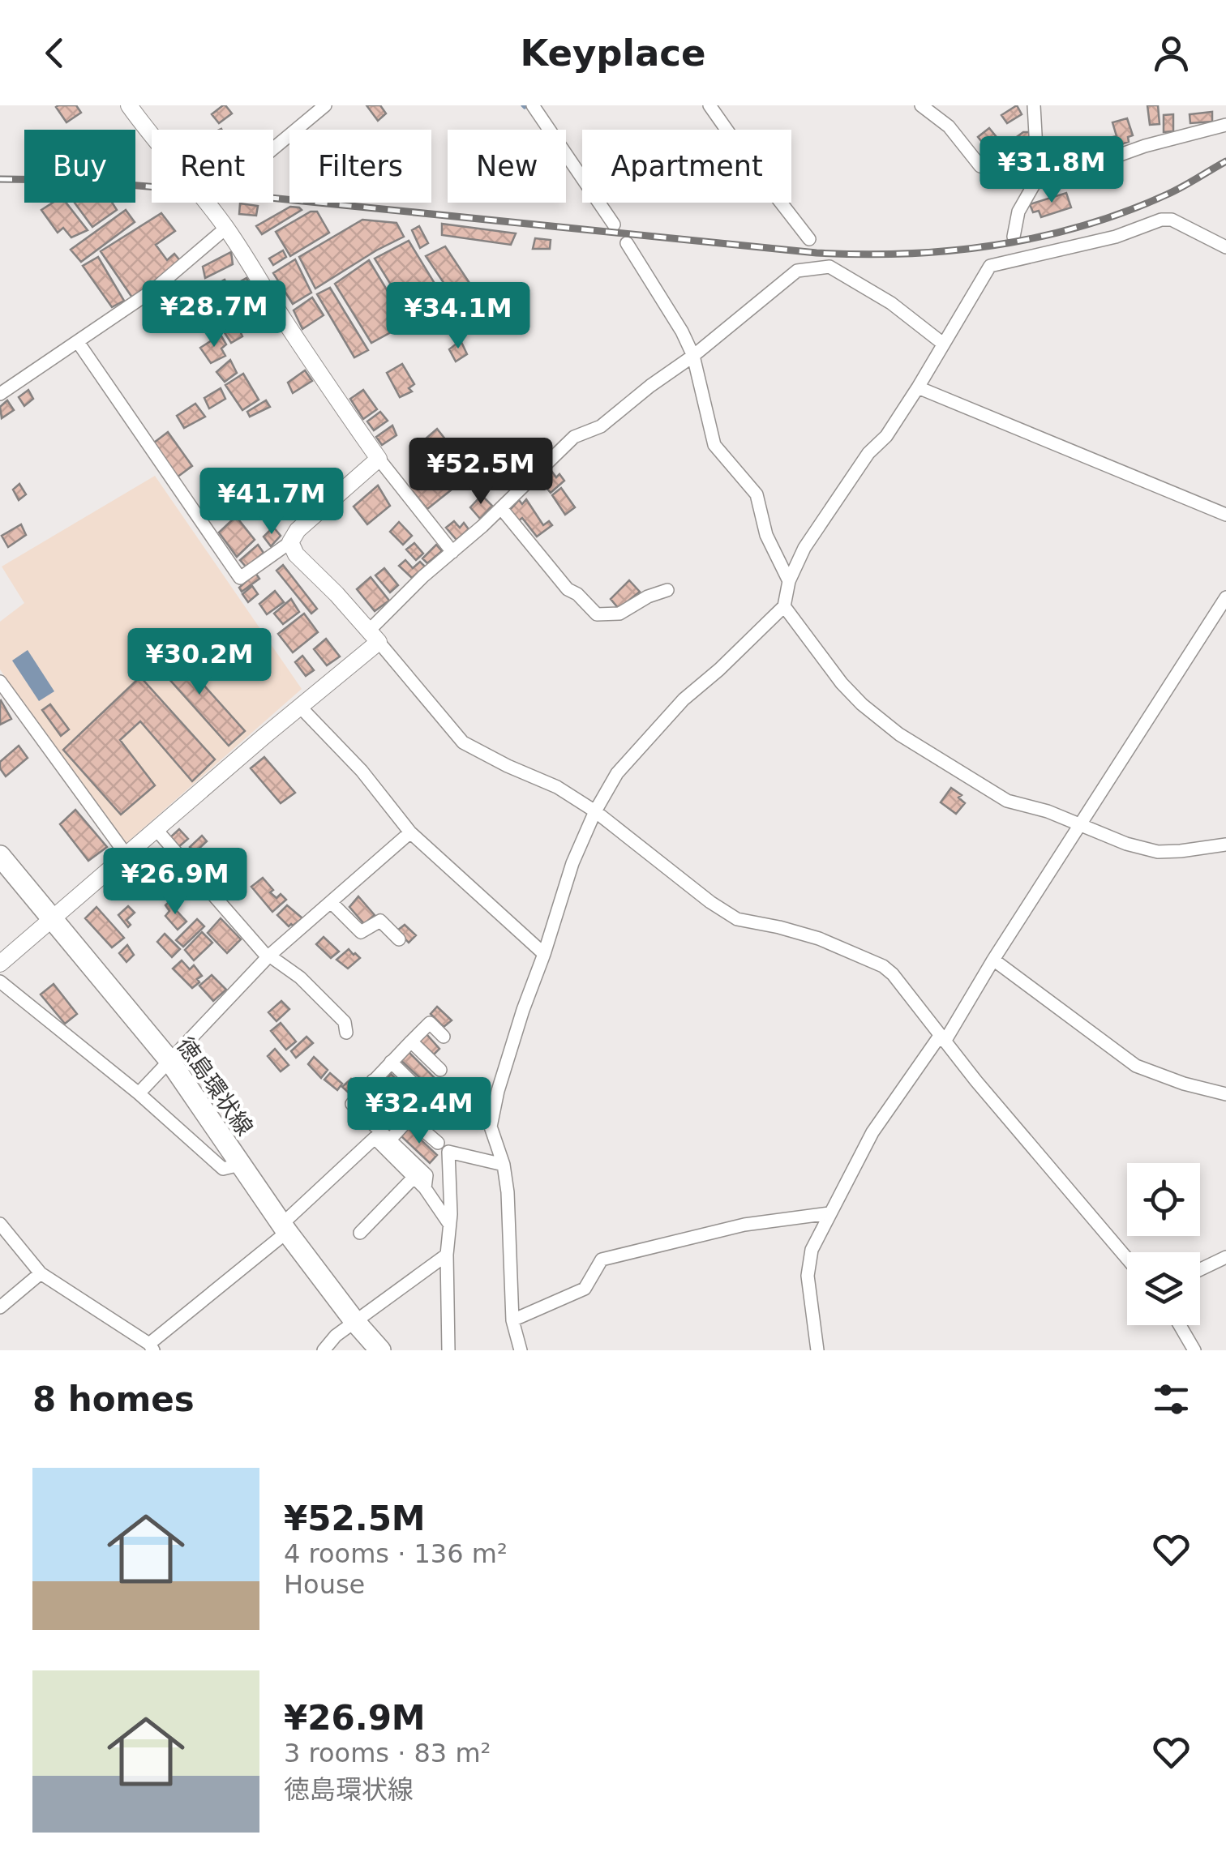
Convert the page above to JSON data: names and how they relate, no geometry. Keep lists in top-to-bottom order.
{
  "streets": {
    "main road": ["徳島環状線"]
  },
  "page": {
    "header": "Keyplace",
    "chip": [
      "Buy",
      "Rent",
      "Filters",
      "New",
      "Apartment"
    ],
    "price": [
      "¥31.8M",
      "¥28.7M",
      "¥34.1M",
      "¥52.5M",
      "¥41.7M",
      "¥30.2M",
      "¥26.9M",
      "¥32.4M"
    ],
    "heading": "8 homes",
    "list": [
      {
        "name": "¥52.5M",
        "note": "4 rooms · 136 m² · House"
      },
      {
        "name": "¥26.9M",
        "note": "3 rooms · 83 m² · 徳島環状線"
      }
    ]
  }
}
